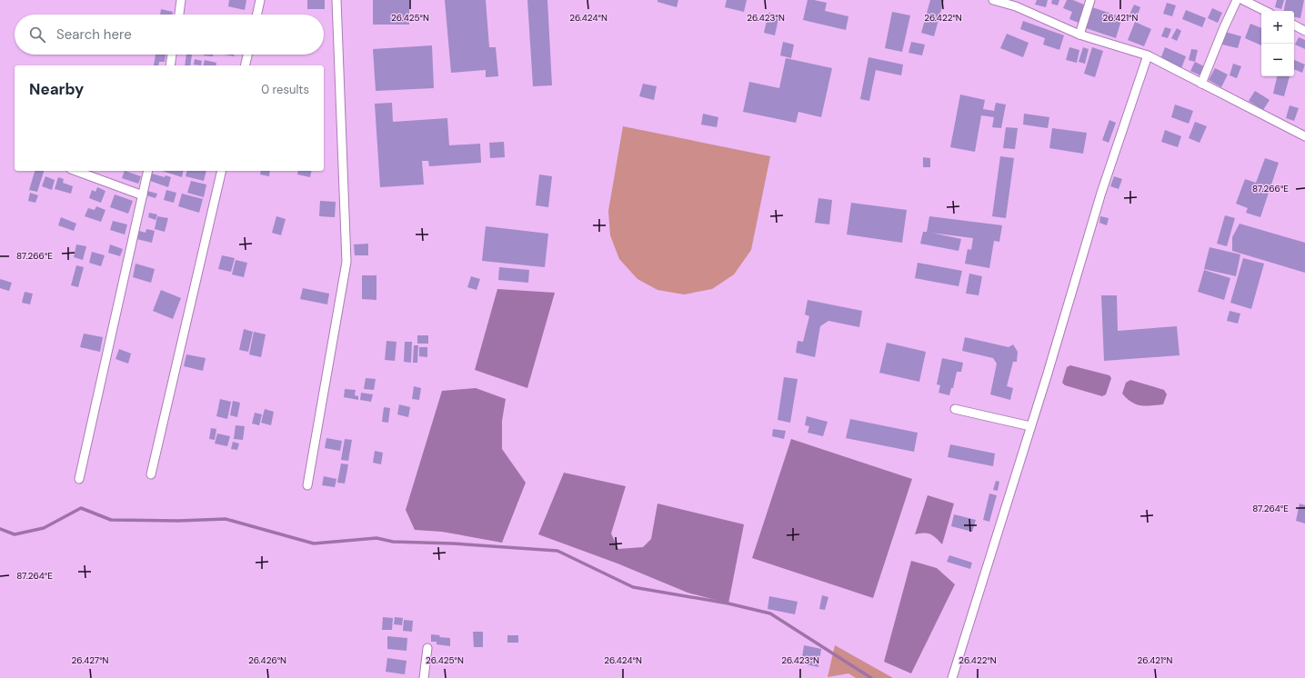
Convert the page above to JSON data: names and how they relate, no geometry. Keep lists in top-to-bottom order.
{
  "page": {
    "map_buttons": ["+", "−"],
    "search": "Search here",
    "heading": ["Nearby", "0 results"]
  },
  "coordinates": [
    "26.425°N",
    "26.424°N",
    "26.423°N",
    "26.422°N",
    "26.421°N",
    "87.266°E",
    "87.264°E",
    "26.427°N",
    "26.426°N"
  ]
}
